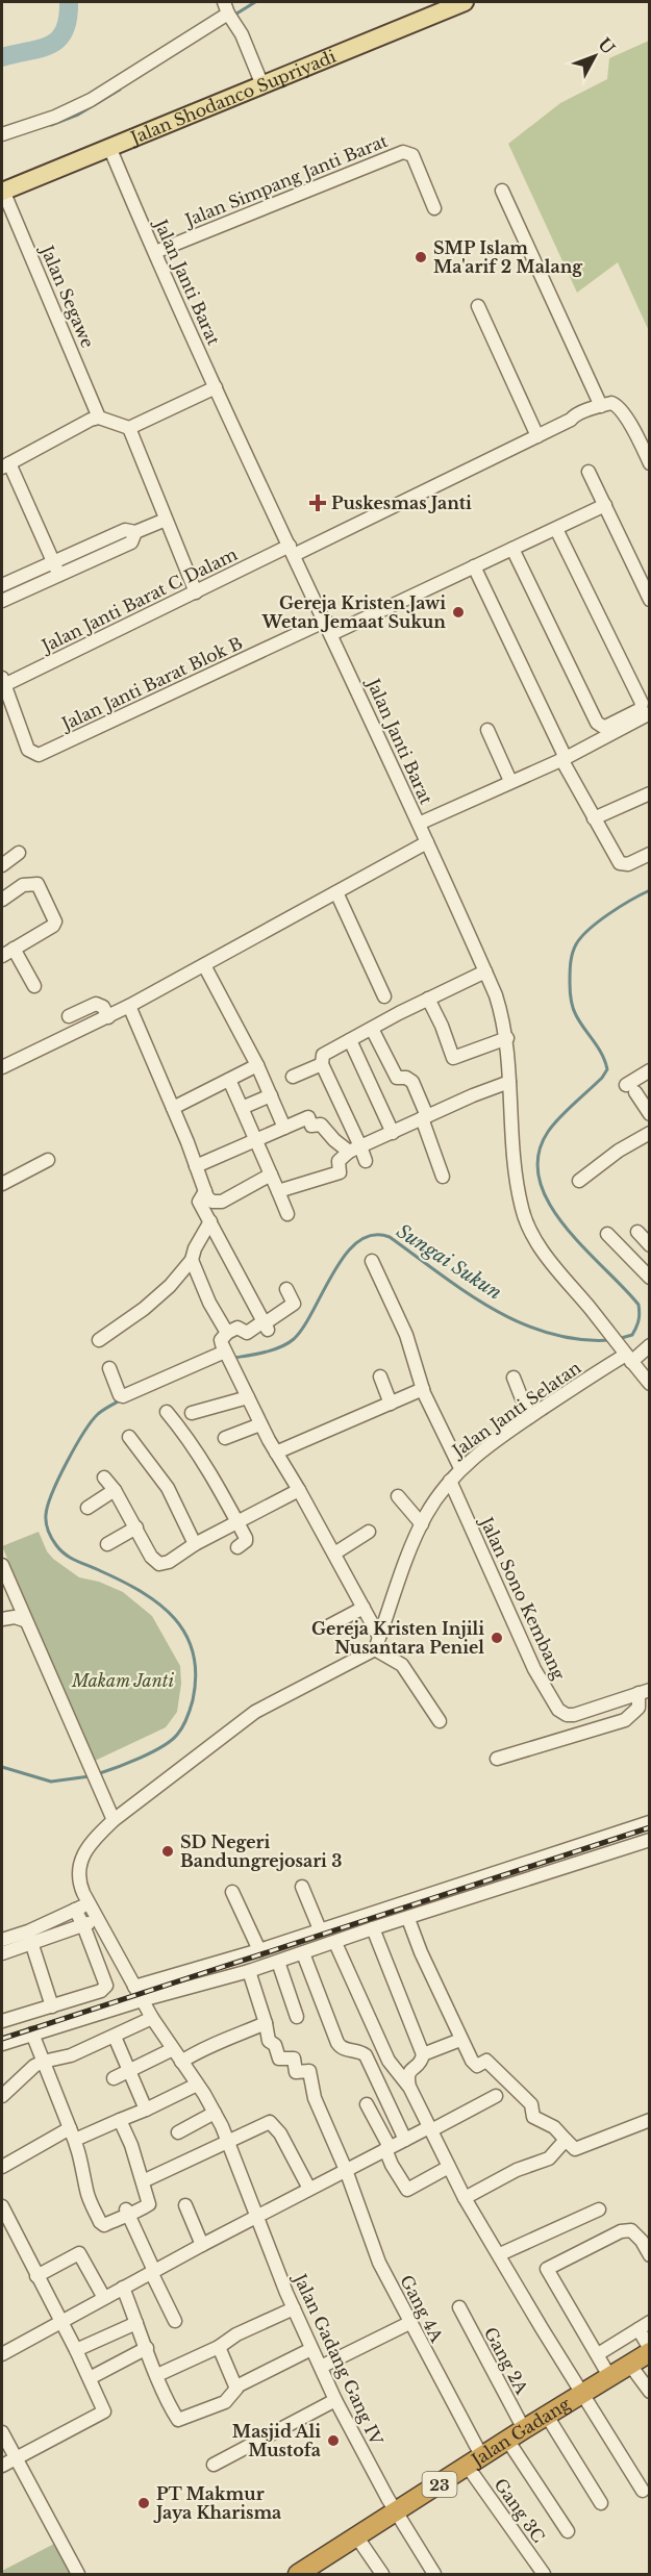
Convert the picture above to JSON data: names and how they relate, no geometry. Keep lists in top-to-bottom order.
{
  "streets": {
    "highway": ["Jalan Gadang", "23"],
    "main road": ["Jalan Shodanco Supriyadi"],
    "street": [
      "Jalan Simpang Janti Barat",
      "Jalan Janti Barat",
      "Jalan Segawe",
      "Jalan Janti Barat C Dalam",
      "Jalan Janti Barat Blok B",
      "Jalan Janti Selatan",
      "Jalan Sono Kembang",
      "Gang 4A",
      "Jalan Gadang Gang IV",
      "Gang 2A",
      "Gang 3C"
    ]
  },
  "crossings": [
    ["Jalan Shodanco Supriyadi", "Jalan Janti Barat"],
    ["Jalan Shodanco Supriyadi", "Jalan Segawe"],
    ["Jalan Simpang Janti Barat", "Jalan Janti Barat"],
    ["Jalan Janti Barat", "Jalan Janti Barat C Dalam"],
    ["Jalan Janti Barat", "Jalan Janti Barat Blok B"],
    ["Jalan Janti Barat", "Jalan Janti Selatan"],
    ["Jalan Janti Barat C Dalam", "Jalan Janti Barat Blok B"],
    ["Jalan Janti Selatan", "Jalan Sono Kembang"],
    ["Jalan Janti Selatan", "Jalan Gadang Gang IV"],
    ["Gang 4A", "Jalan Gadang"],
    ["Gang 4A", "Gang 3C"],
    ["Jalan Gadang Gang IV", "Jalan Gadang"],
    ["Gang 2A", "Jalan Gadang"],
    ["Jalan Gadang", "Gang 3C"]
  ],
  "water": ["Sungai Sukun"],
  "parks": ["Makam Janti"],
  "places": {
    "other": [
      "SMP Islam Ma'arif 2 Malang",
      "Gereja Kristen Jawi Wetan Jemaat Sukun",
      "Gereja Kristen Injili Nusantara Peniel",
      "SD Negeri Bandungrejosari 3",
      "Masjid Ali Mustofa",
      "PT Makmur Jaya Kharisma"
    ],
    "health": ["Puskesmas Janti"]
  },
  "north": "top right"
}
